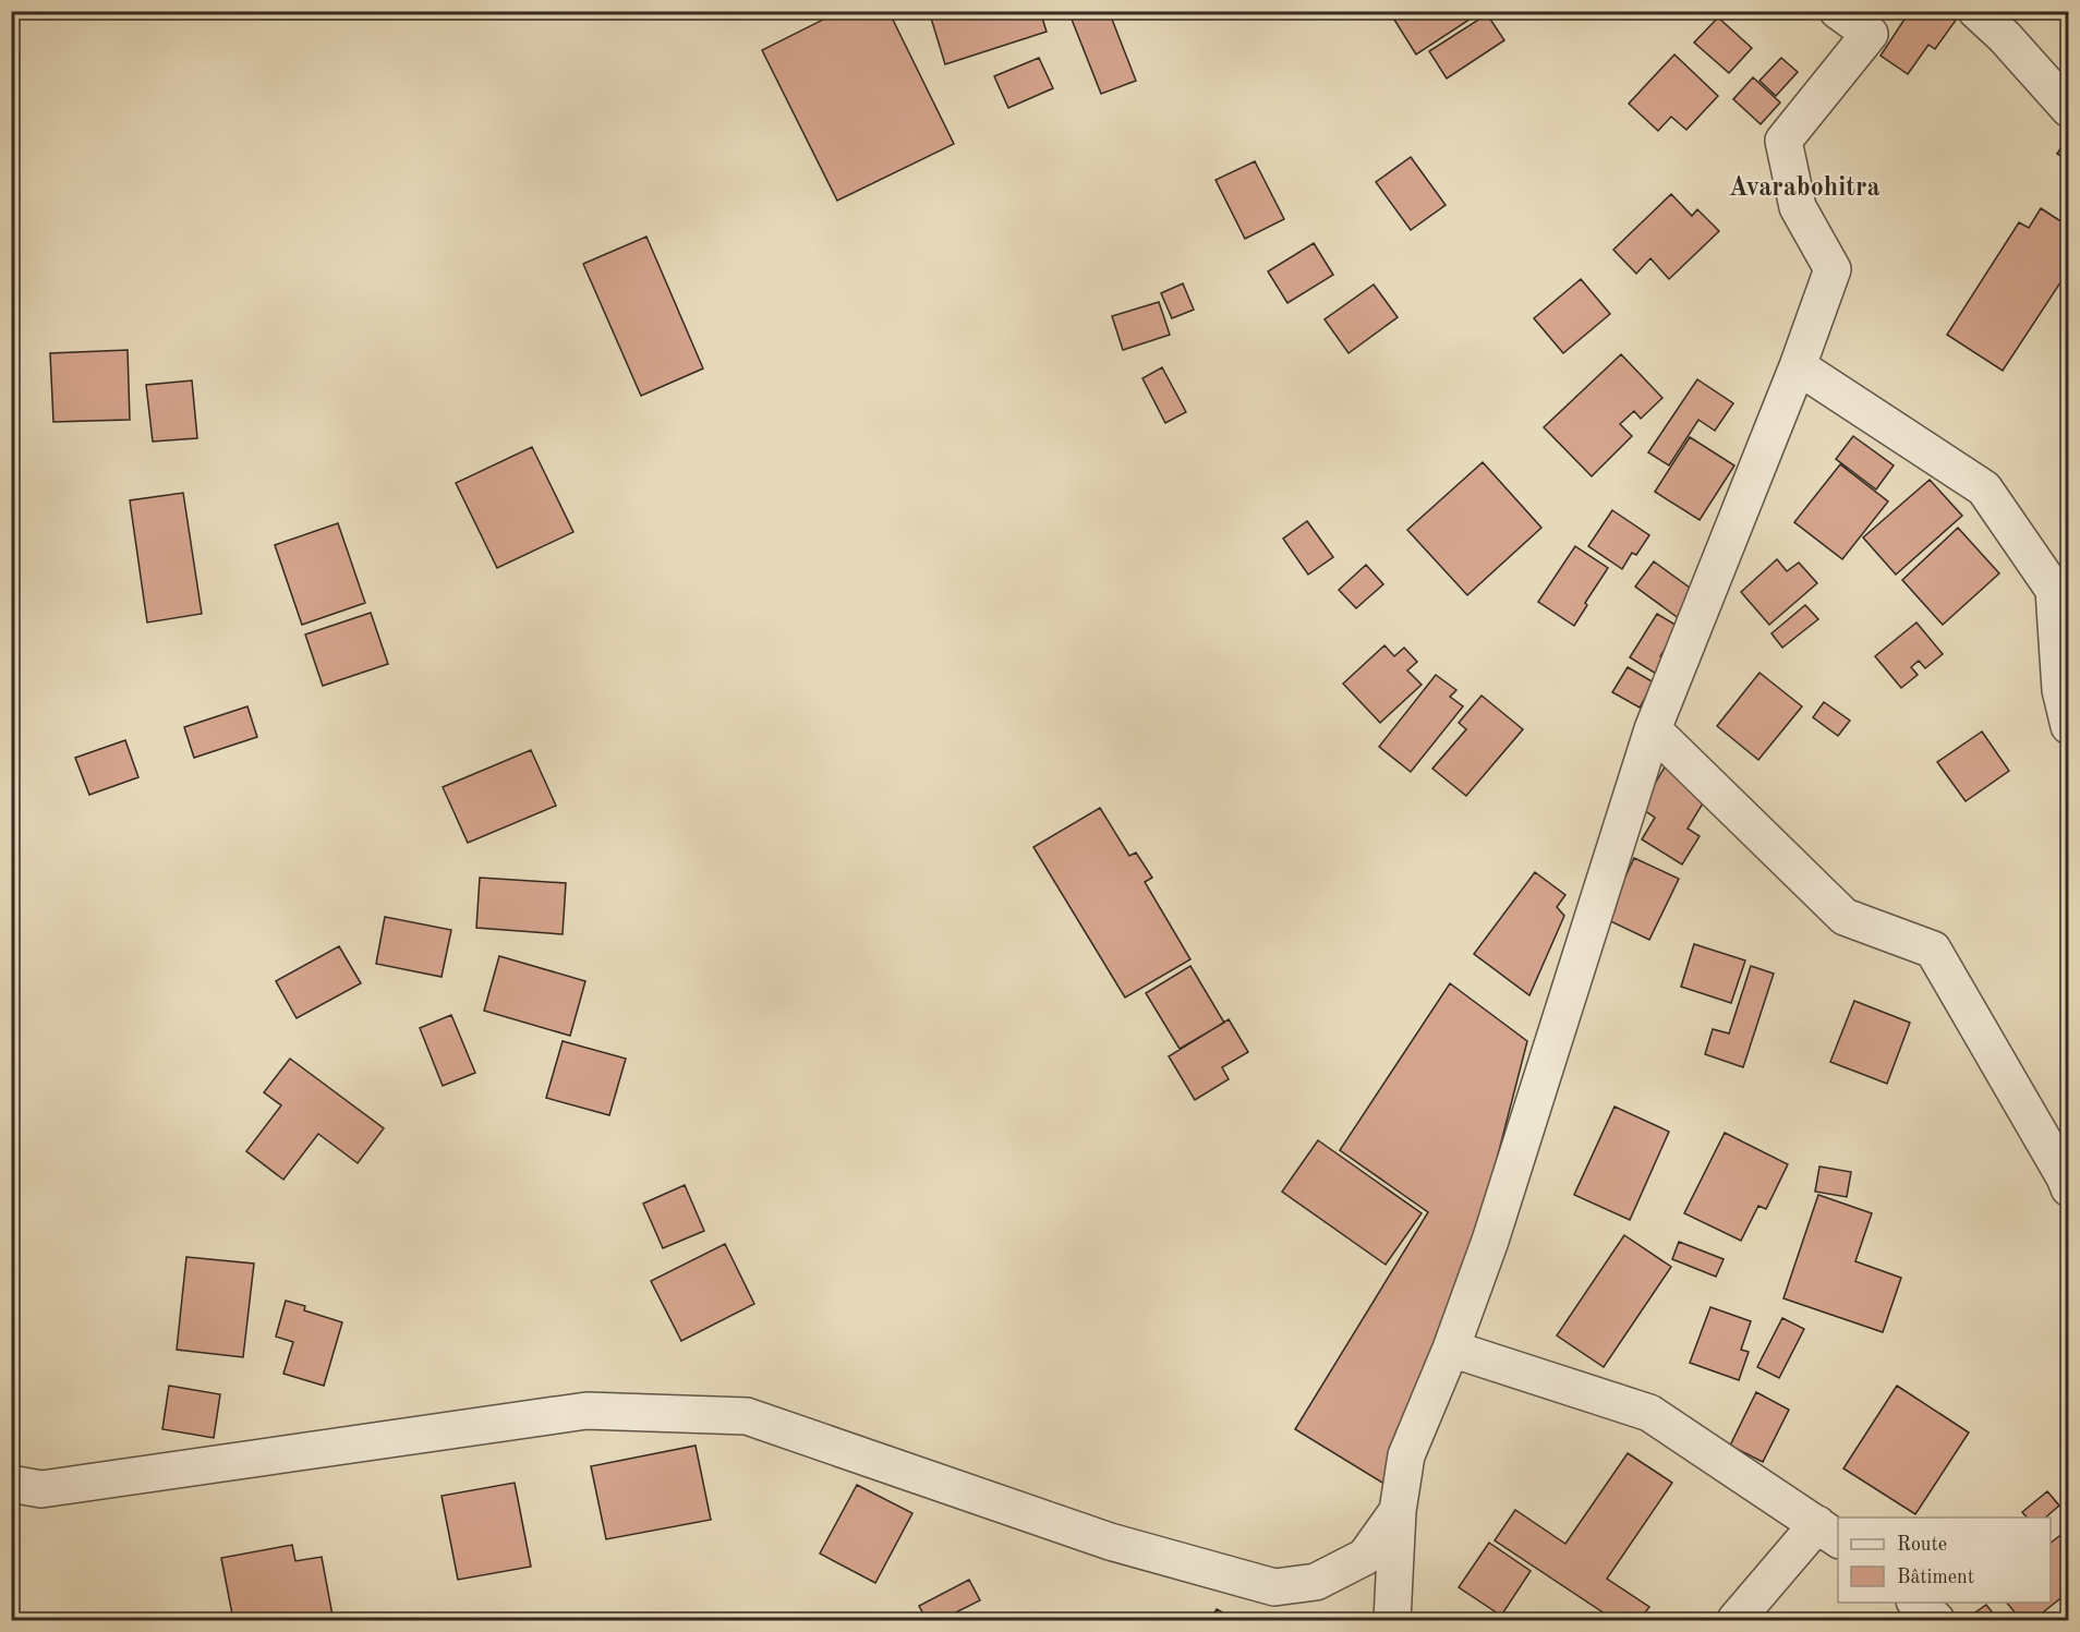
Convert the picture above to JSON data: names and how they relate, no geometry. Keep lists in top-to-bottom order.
{
  "districts": ["Avarabohitra"],
  "legend": ["Route", "Bâtiment"]
}
